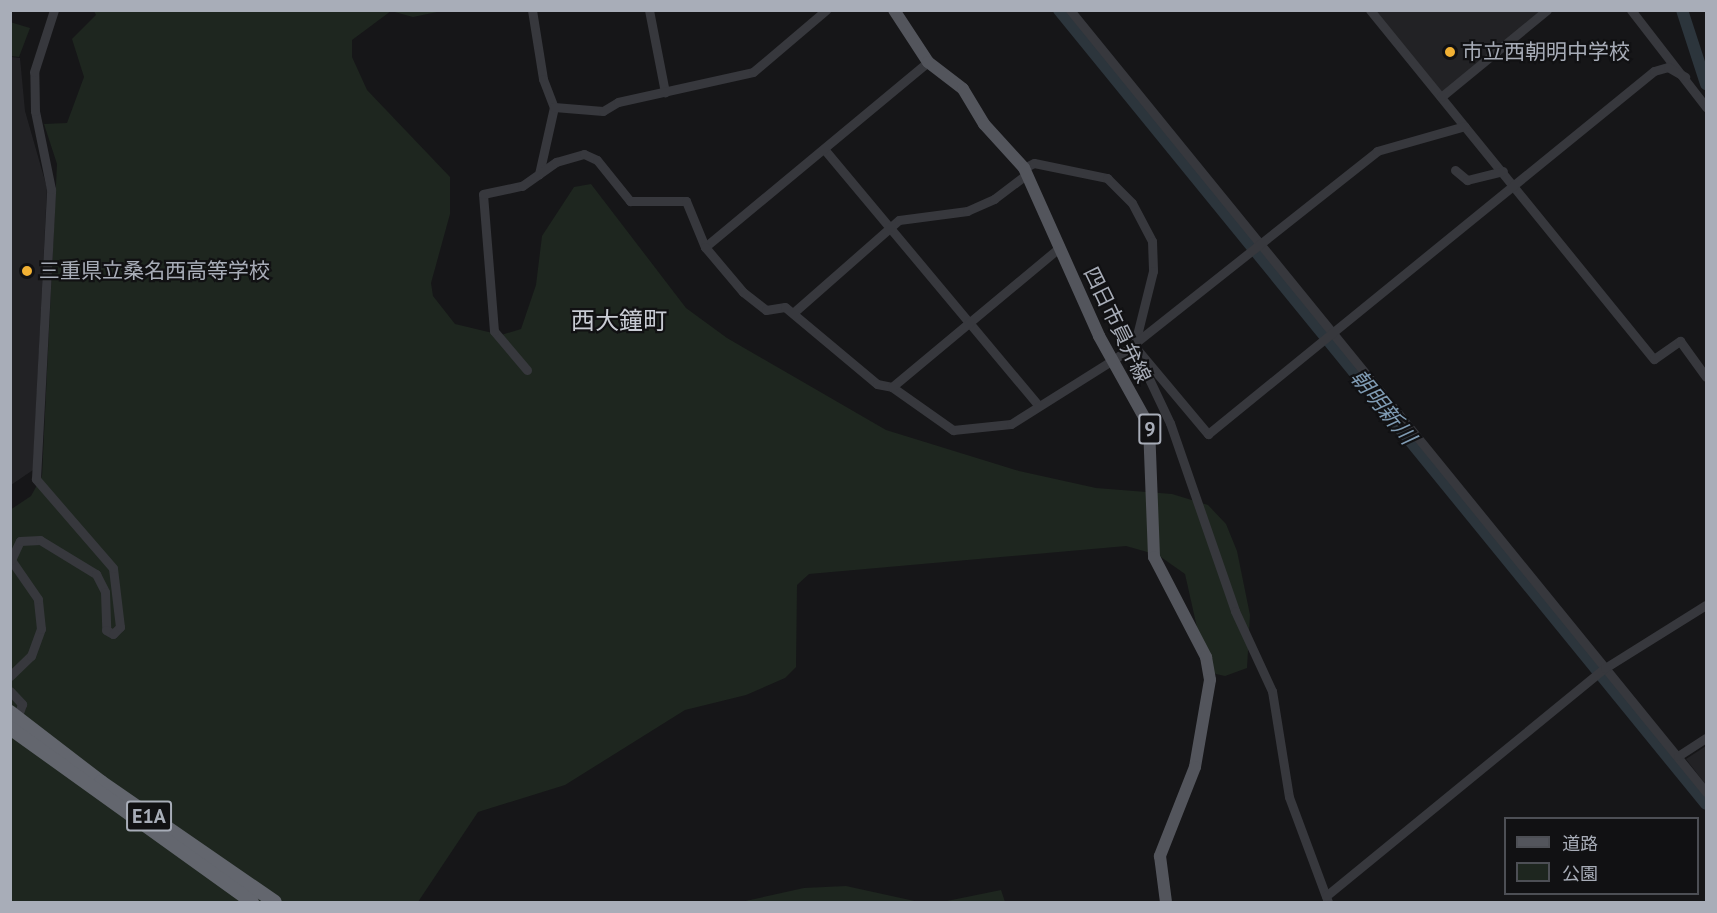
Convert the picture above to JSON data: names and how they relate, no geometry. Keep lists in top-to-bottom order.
{
  "streets": {
    "highway": ["E1A"],
    "main road": ["四日市員弁線", "9"]
  },
  "districts": ["西大鐘町"],
  "water": ["朝明新川"],
  "places": ["市立西朝明中学校", "三重県立桑名西高等学校"],
  "legend": ["道路", "公園"]
}
